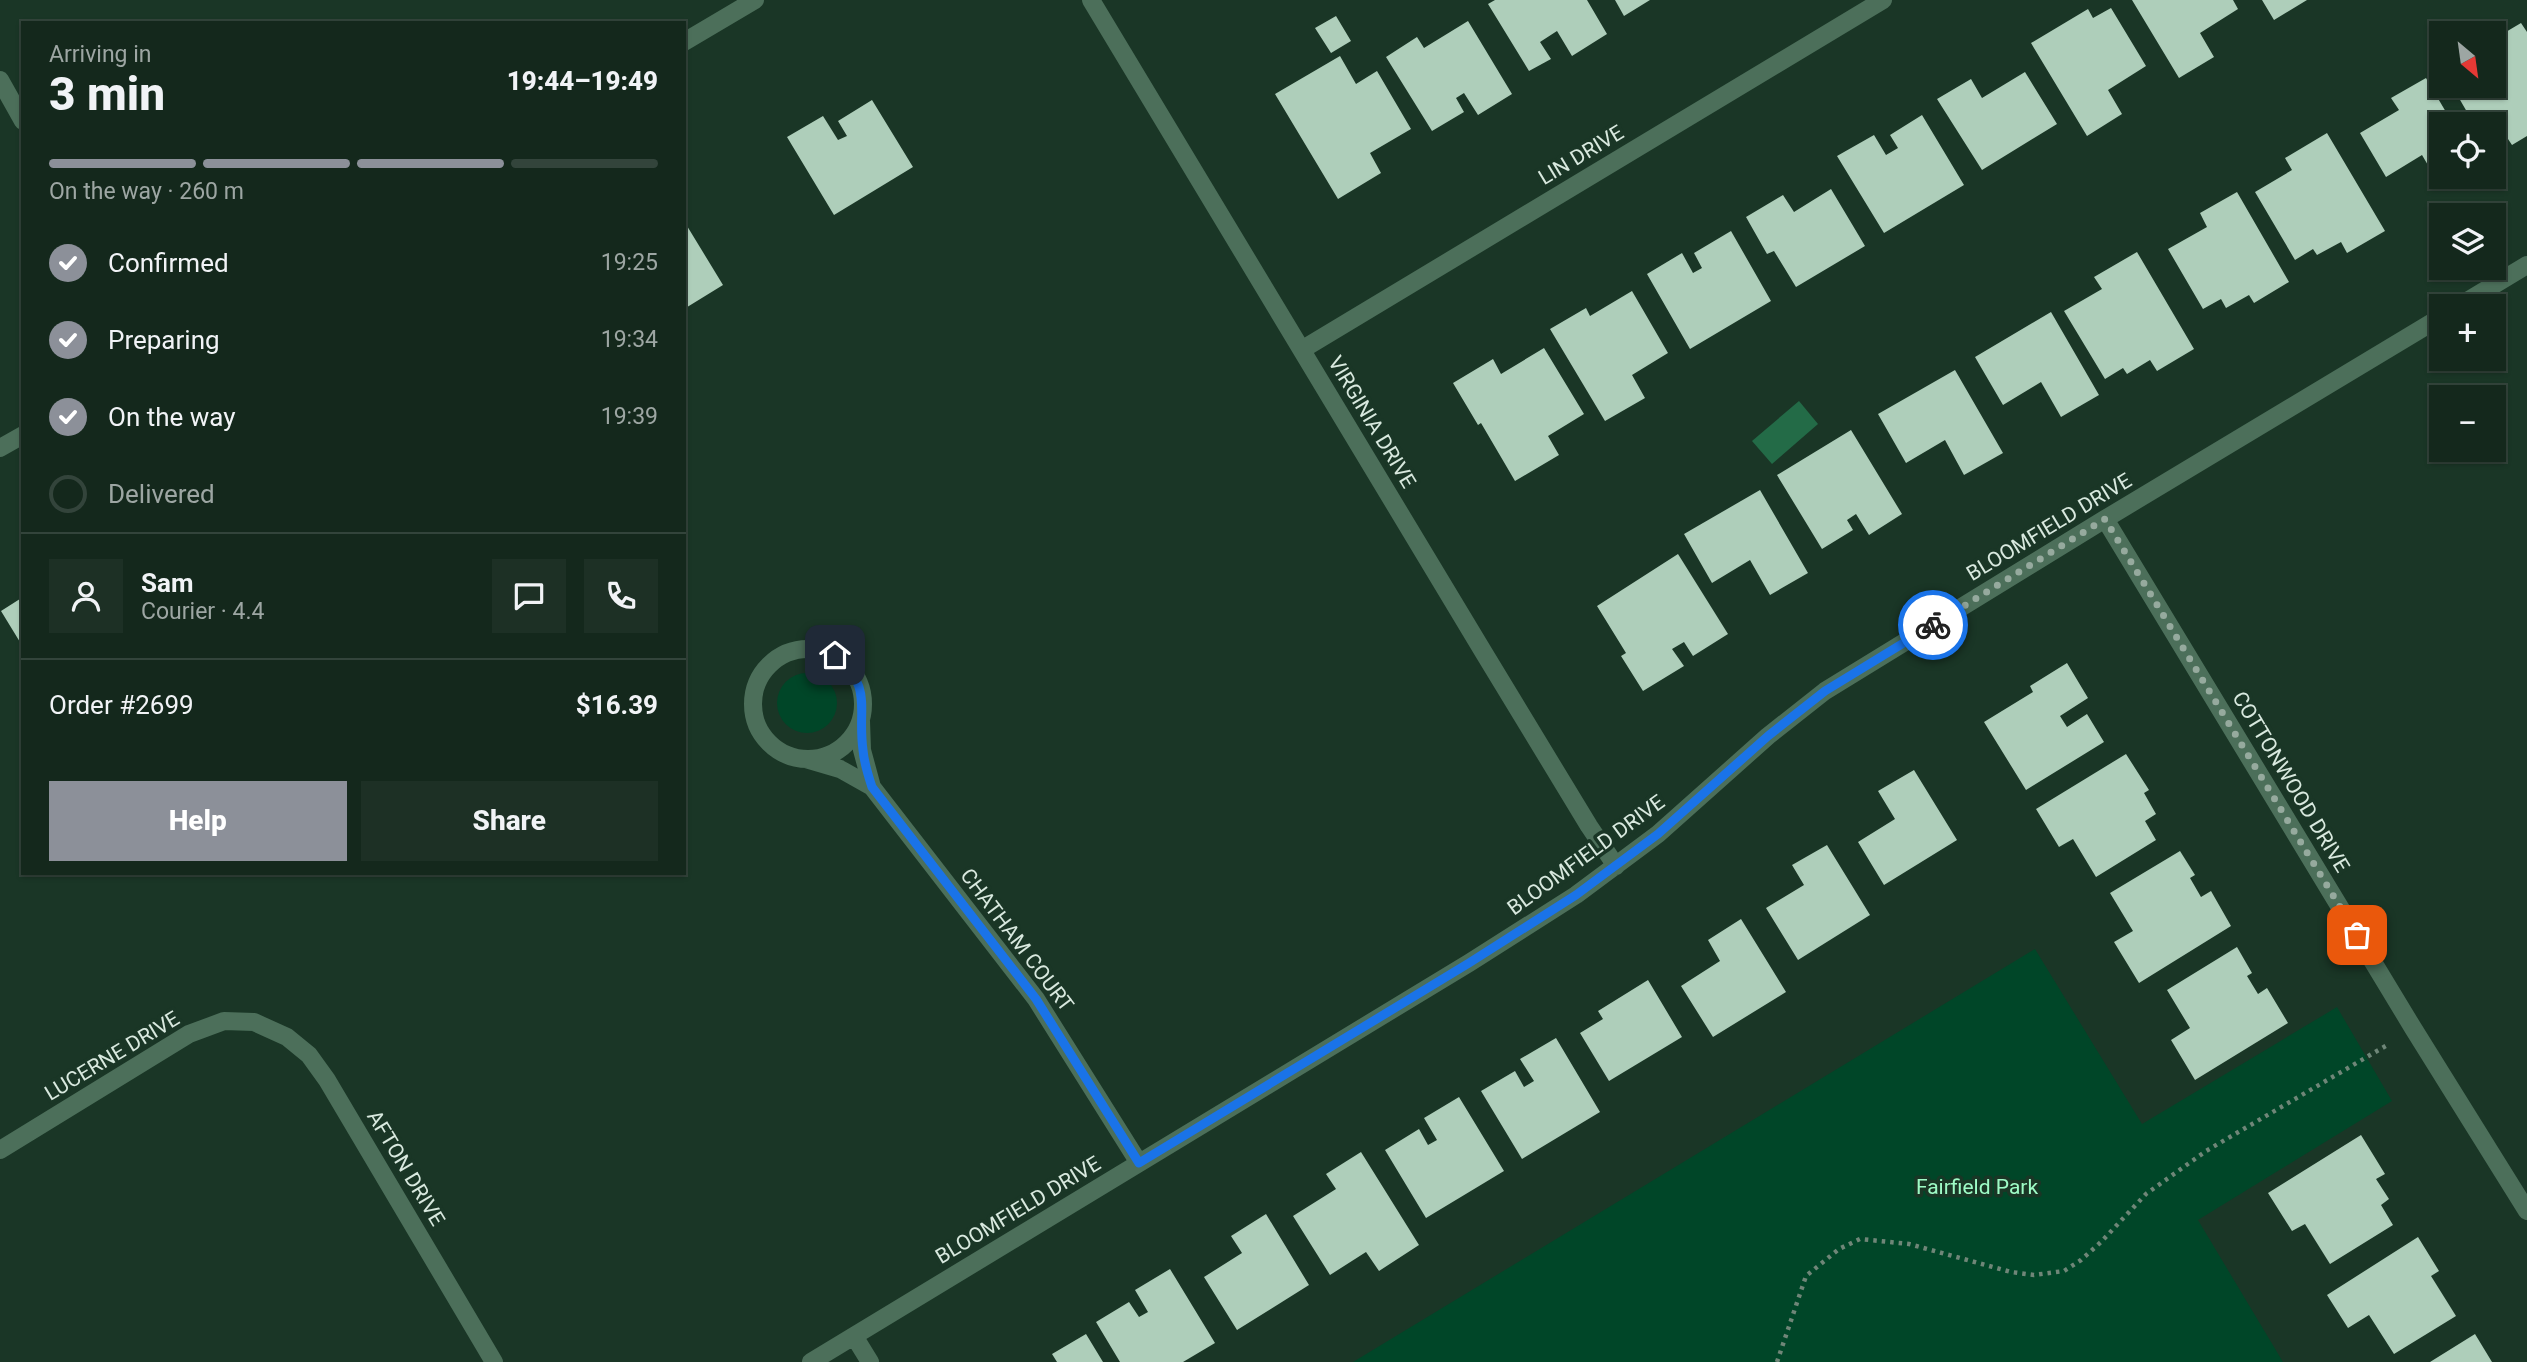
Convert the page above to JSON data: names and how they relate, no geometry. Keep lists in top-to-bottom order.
{
  "streets": {
    "street": [
      "LIN DRIVE",
      "VIRGINIA DRIVE",
      "BLOOMFIELD DRIVE",
      "COTTONWOOD DRIVE",
      "CHATHAM COURT",
      "LUCERNE DRIVE",
      "AFTON DRIVE"
    ]
  },
  "crossings": [
    ["LIN DRIVE", "VIRGINIA DRIVE"],
    ["VIRGINIA DRIVE", "BLOOMFIELD DRIVE"],
    ["BLOOMFIELD DRIVE", "COTTONWOOD DRIVE"],
    ["BLOOMFIELD DRIVE", "CHATHAM COURT"],
    ["LUCERNE DRIVE", "AFTON DRIVE"]
  ],
  "parks": ["Fairfield Park"],
  "north": "bottom right",
  "page": {
    "map_buttons": ["+", "−"],
    "heading": ["3 min", "Arriving in", "19:44–19:49"],
    "panel": [
      "Sam",
      "Courier · 4.4",
      "Order #2699",
      "$16.39"
    ],
    "bar": "On the way · 260 m",
    "list": [
      ["Confirmed", "19:25"],
      ["Preparing", "19:34"],
      ["On the way", "19:39"],
      "Delivered"
    ],
    "buttons": ["Help", "Share"]
  }
}
